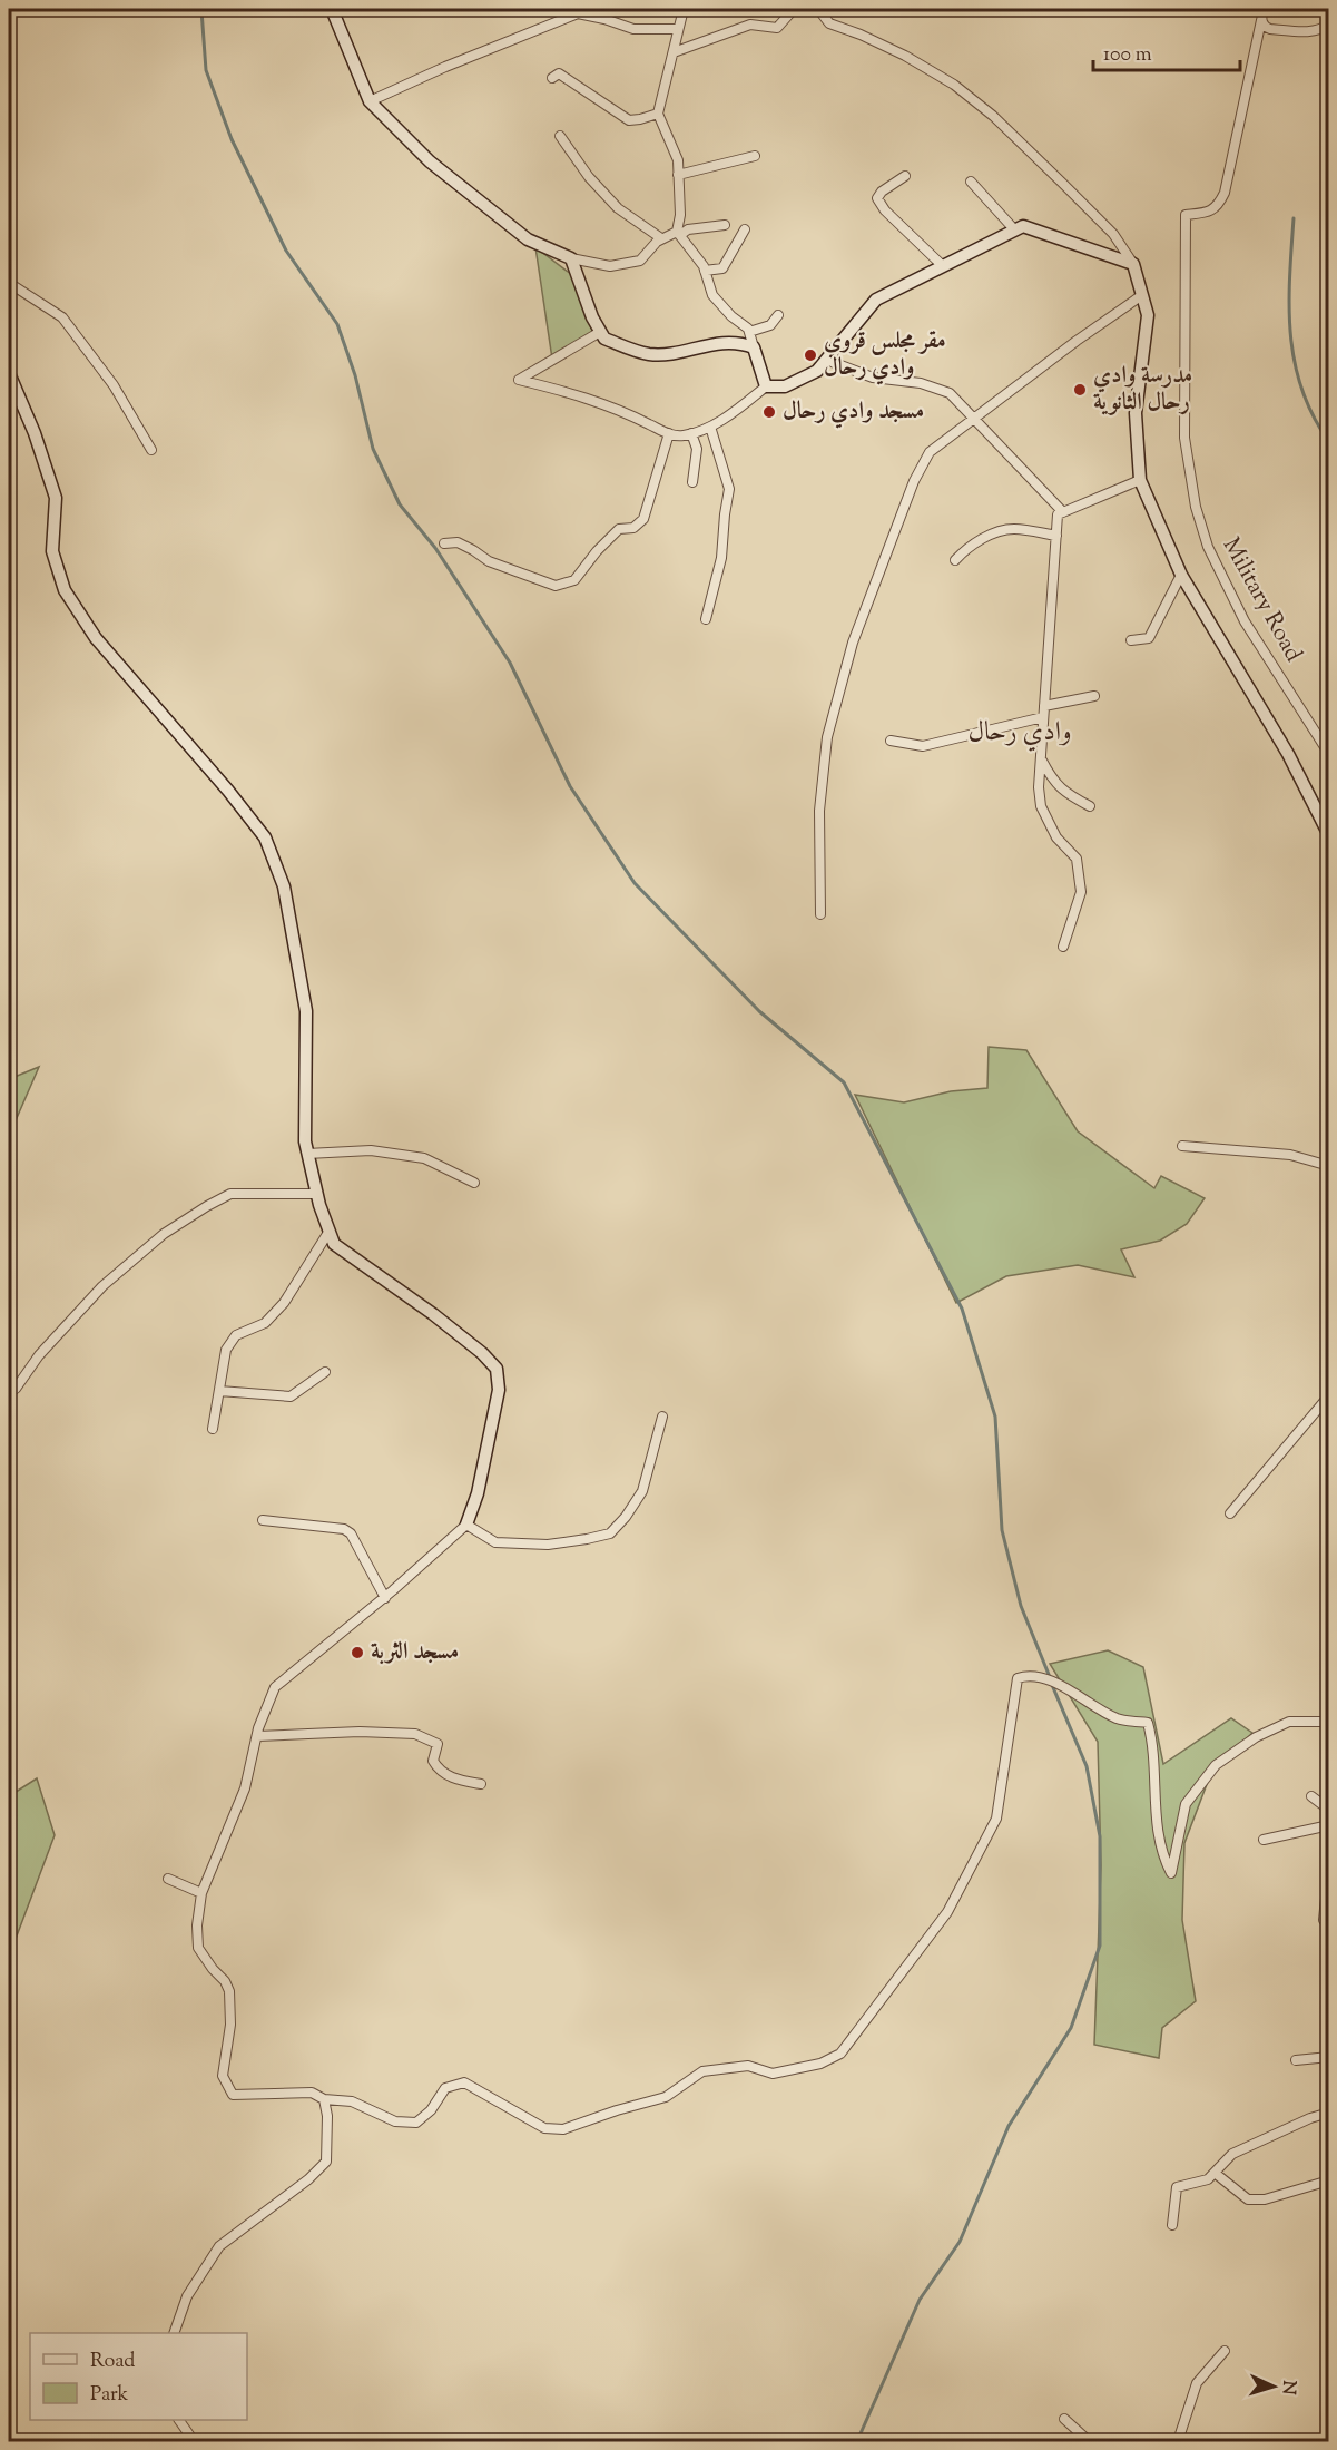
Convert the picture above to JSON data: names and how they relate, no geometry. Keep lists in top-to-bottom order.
{
  "streets": {
    "street": ["Military Road"]
  },
  "districts": ["وادي رحال"],
  "places": [
    "مقر مجلس قروي وادي رحال",
    "مدرسة وادي رحال الثانوية",
    "مسجد وادي رحال",
    "مسجد الثربة"
  ],
  "legend": ["Road", "Park"],
  "scale_bar": "100 m",
  "north": "right"
}
